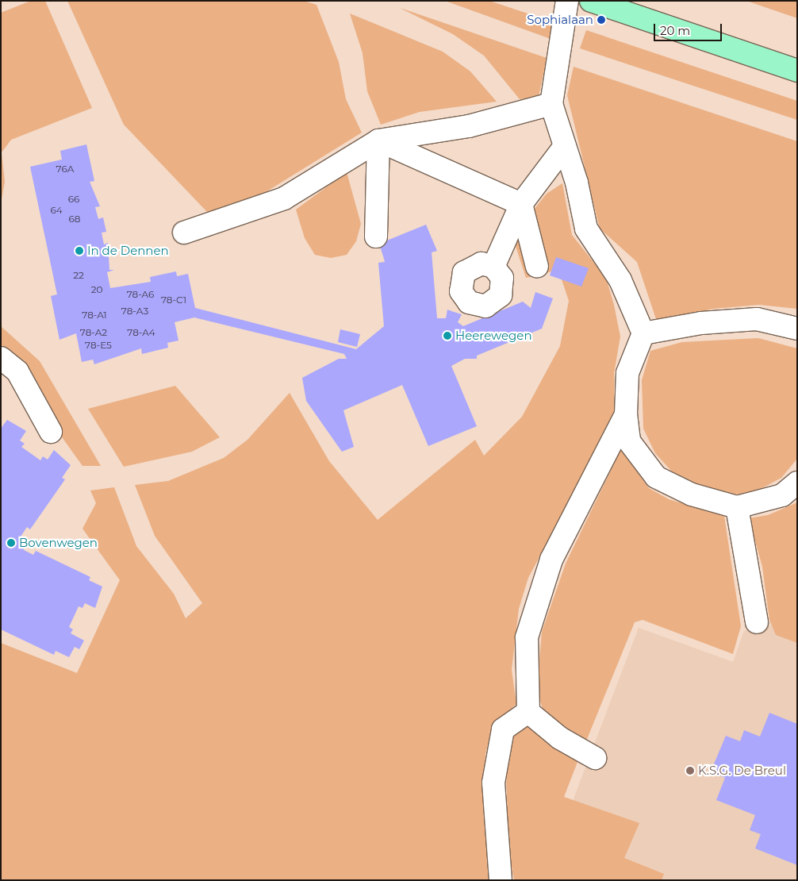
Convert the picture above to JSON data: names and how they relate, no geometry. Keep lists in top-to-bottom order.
{
  "places": [
    "Sophialaan",
    "In de Dennen",
    "Heerewegen",
    "Bovenwegen",
    "K.S.G. De Breul"
  ],
  "house_numbers": [
    "76A",
    "66",
    "64",
    "68",
    "22",
    "20",
    "78-A6",
    "78-C1",
    "78-A3",
    "78-A1",
    "78-A2",
    "78-A4",
    "78-E5"
  ],
  "scale_bar": "20 m"
}
